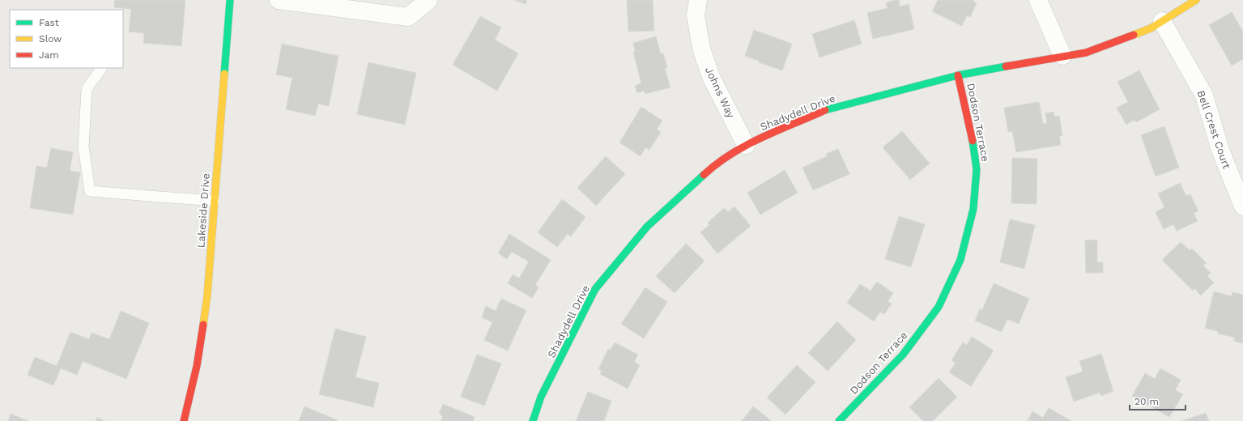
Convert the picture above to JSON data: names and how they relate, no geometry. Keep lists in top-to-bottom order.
{
  "streets": {
    "street": [
      "Johns Way",
      "Shadydell Drive",
      "Dodson Terrace",
      "Bell Crest Court",
      "Lakeside Drive"
    ]
  },
  "crossings": [
    ["Johns Way", "Shadydell Drive"],
    ["Shadydell Drive", "Dodson Terrace"],
    ["Shadydell Drive", "Bell Crest Court"]
  ],
  "legend": ["Fast", "Slow", "Jam"],
  "scale_bar": "20 m"
}
